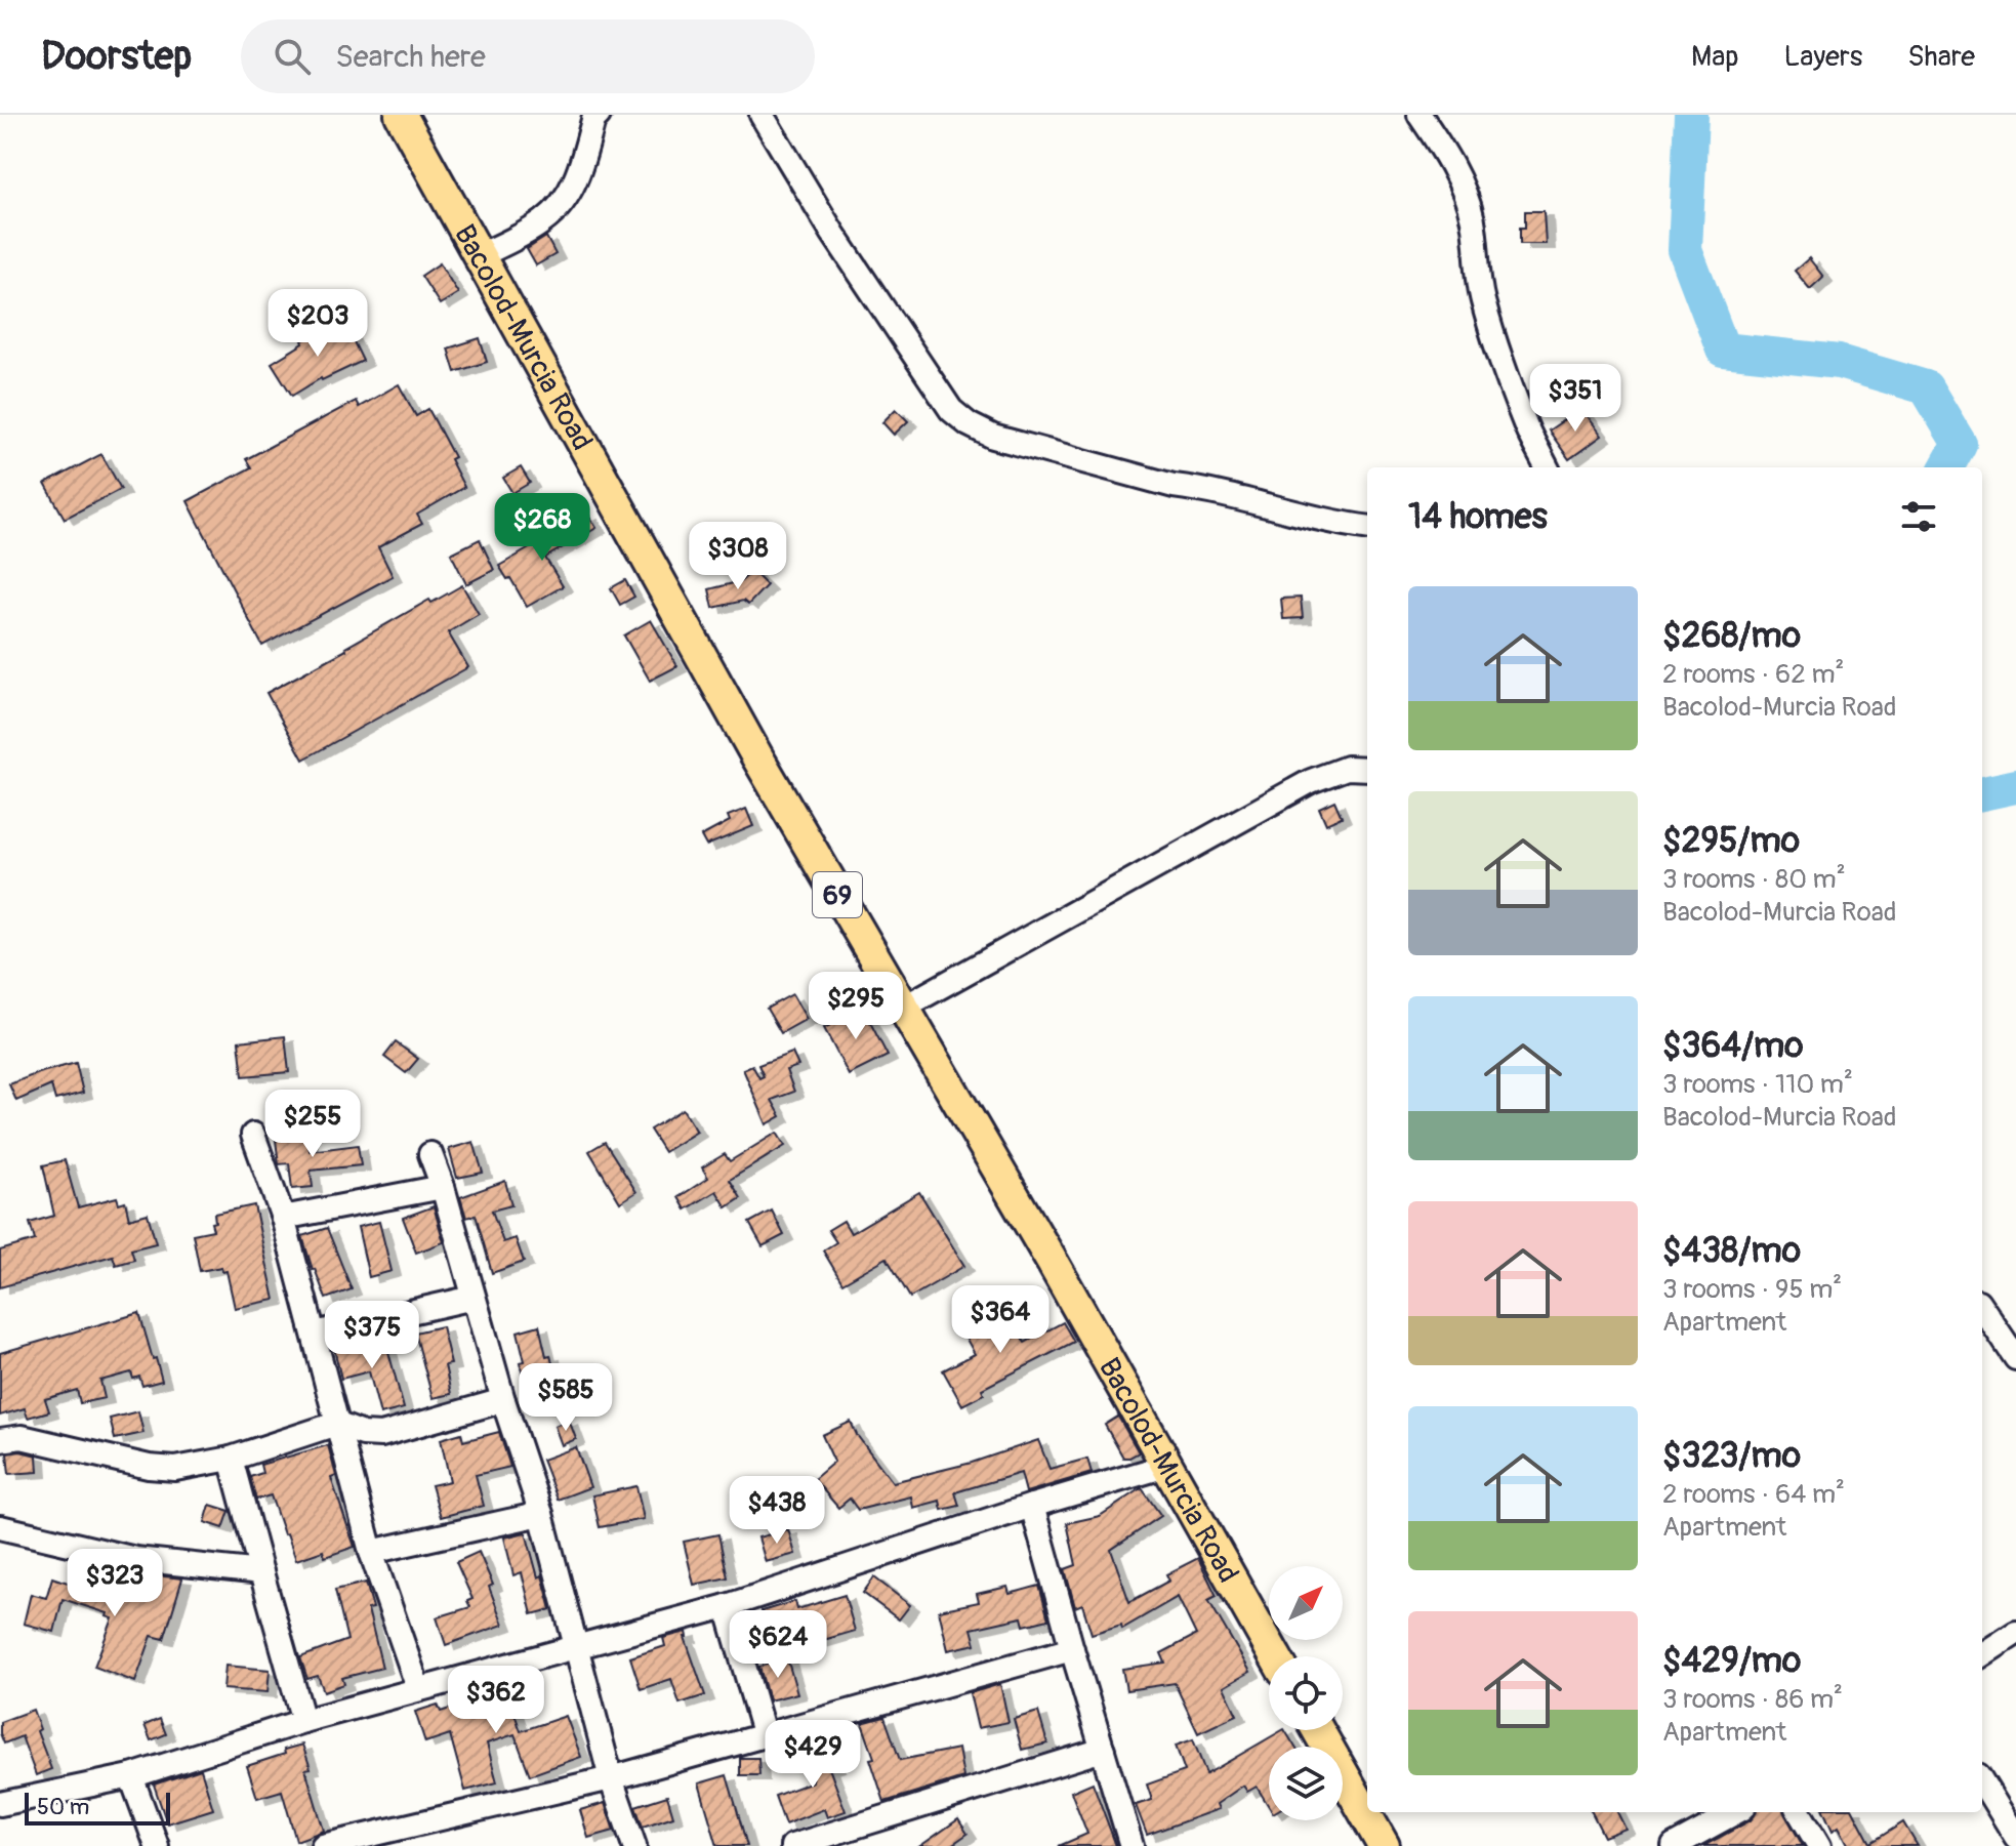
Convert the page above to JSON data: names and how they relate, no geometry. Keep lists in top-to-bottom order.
{
  "streets": {
    "main road": ["Bacolod-Murcia Road", "69"]
  },
  "scale_bar": "50 m",
  "north": "top right",
  "page": {
    "header": "Doorstep",
    "search": "Search here",
    "nav": ["Map", "Layers", "Share"],
    "price": [
      "$203",
      "$351",
      "$268",
      "$308",
      "$295",
      "$255",
      "$364",
      "$375",
      "$585",
      "$438",
      "$323",
      "$624",
      "$362",
      "$429"
    ],
    "heading": "14 homes",
    "list": [
      {
        "name": "$268/mo",
        "note": "2 rooms · 62 m² · Bacolod-Murcia Road"
      },
      {
        "name": "$295/mo",
        "note": "3 rooms · 80 m² · Bacolod-Murcia Road"
      },
      {
        "name": "$364/mo",
        "note": "3 rooms · 110 m² · Bacolod-Murcia Road"
      },
      {
        "name": "$438/mo",
        "note": "3 rooms · 95 m² · Apartment"
      },
      {
        "name": "$323/mo",
        "note": "2 rooms · 64 m² · Apartment"
      },
      {
        "name": "$429/mo",
        "note": "3 rooms · 86 m² · Apartment"
      }
    ],
    "scale": "50 m"
  }
}
